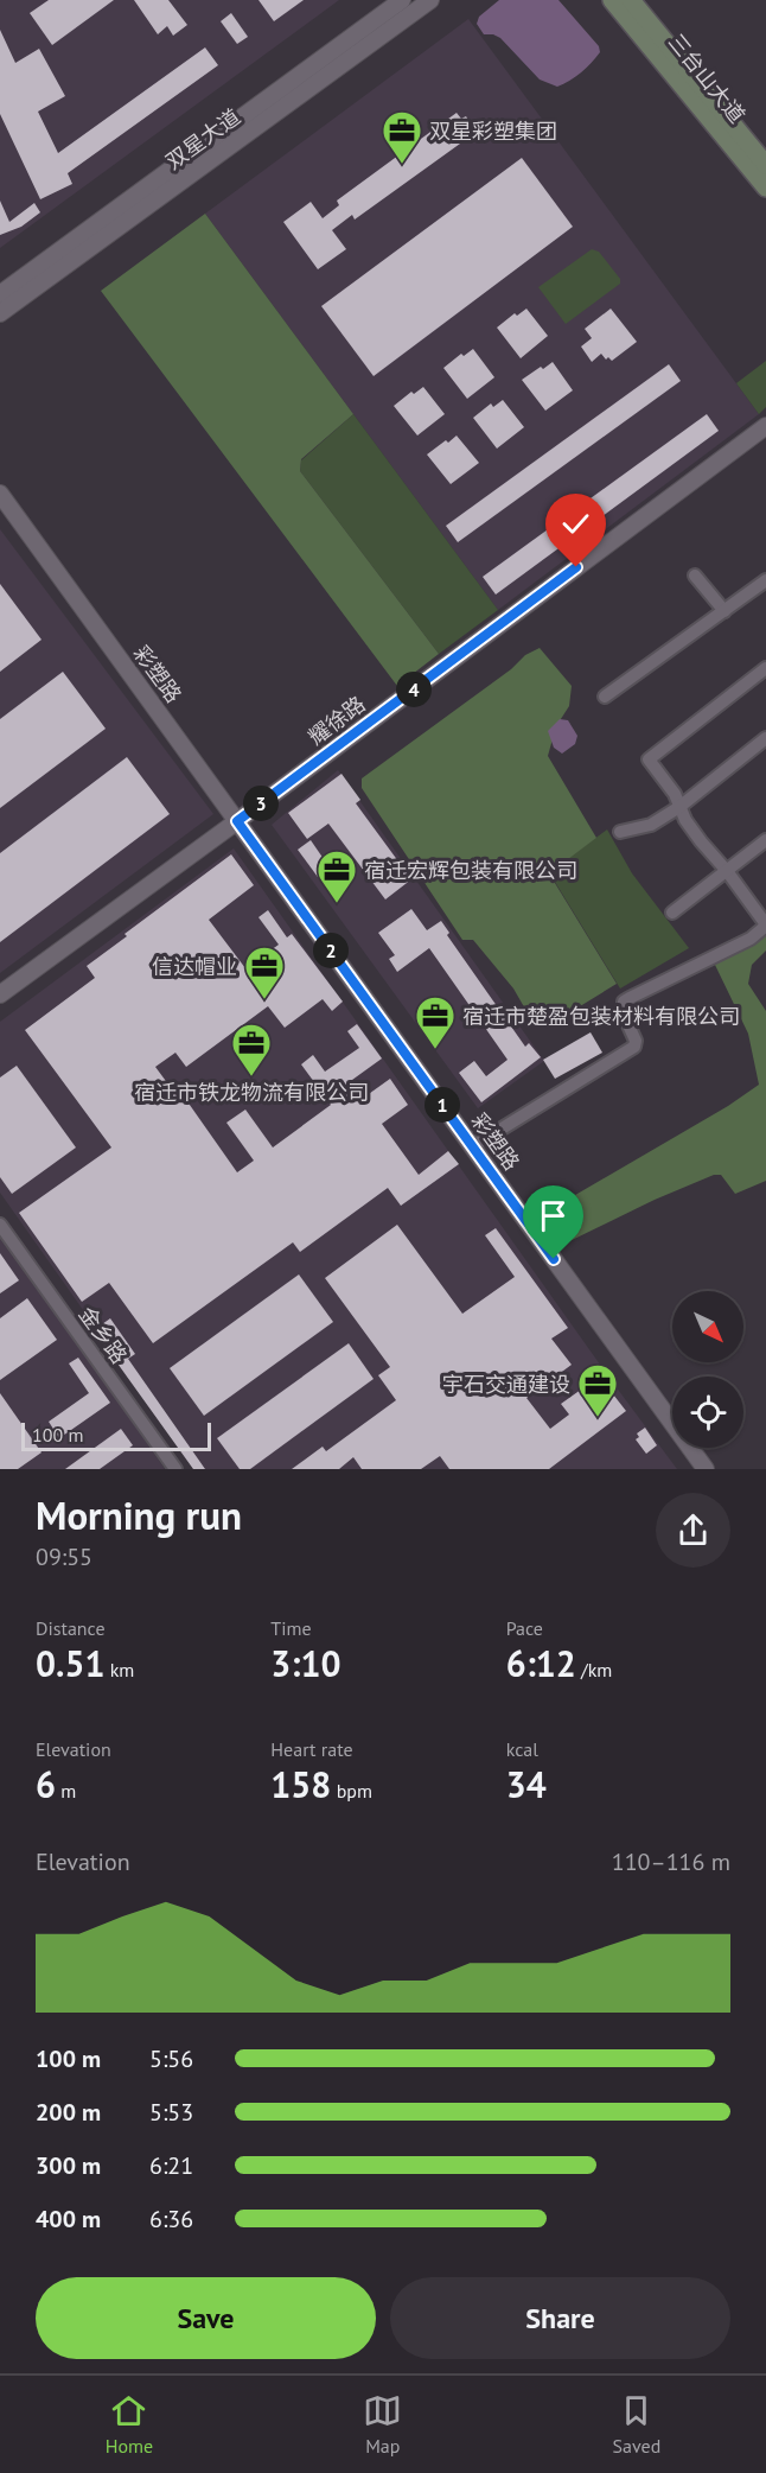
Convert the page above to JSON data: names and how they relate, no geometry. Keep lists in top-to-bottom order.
{
  "streets": {
    "main road": ["三台山大道"],
    "street": [
      "双星大道",
      "彩塑路",
      "耀徐路",
      "金乡路"
    ]
  },
  "crossings": [
    ["彩塑路", "耀徐路"]
  ],
  "places": {
    "office": [
      "双星彩塑集团",
      "宿迁宏辉包装有限公司",
      "信达帽业",
      "宿迁市楚盈包装材料有限公司",
      "宿迁市铁龙物流有限公司",
      "宇石交通建设"
    ]
  },
  "scale_bar": "100 m",
  "north": "bottom right",
  "page": {
    "pins": [
      "4",
      "3",
      "2",
      "1"
    ],
    "scale": "100 m",
    "heading": ["Morning run", "09:55"],
    "stats": [
      ["Distance", "0.51 km"],
      ["Time", "3:10"],
      ["Pace", "6:12 /km"],
      ["Elevation", "6 m"],
      ["Heart rate", "158 bpm"],
      ["kcal", "34"]
    ],
    "chart": ["Elevation", "110–116 m"],
    "list": [
      {
        "name": "100 m",
        "note": "5:56"
      },
      {
        "name": "200 m",
        "note": "5:53"
      },
      {
        "name": "300 m",
        "note": "6:21"
      },
      {
        "name": "400 m",
        "note": "6:36"
      }
    ],
    "buttons": ["Save", "Share"],
    "tabs": ["Home", "Map", "Saved"]
  }
}
